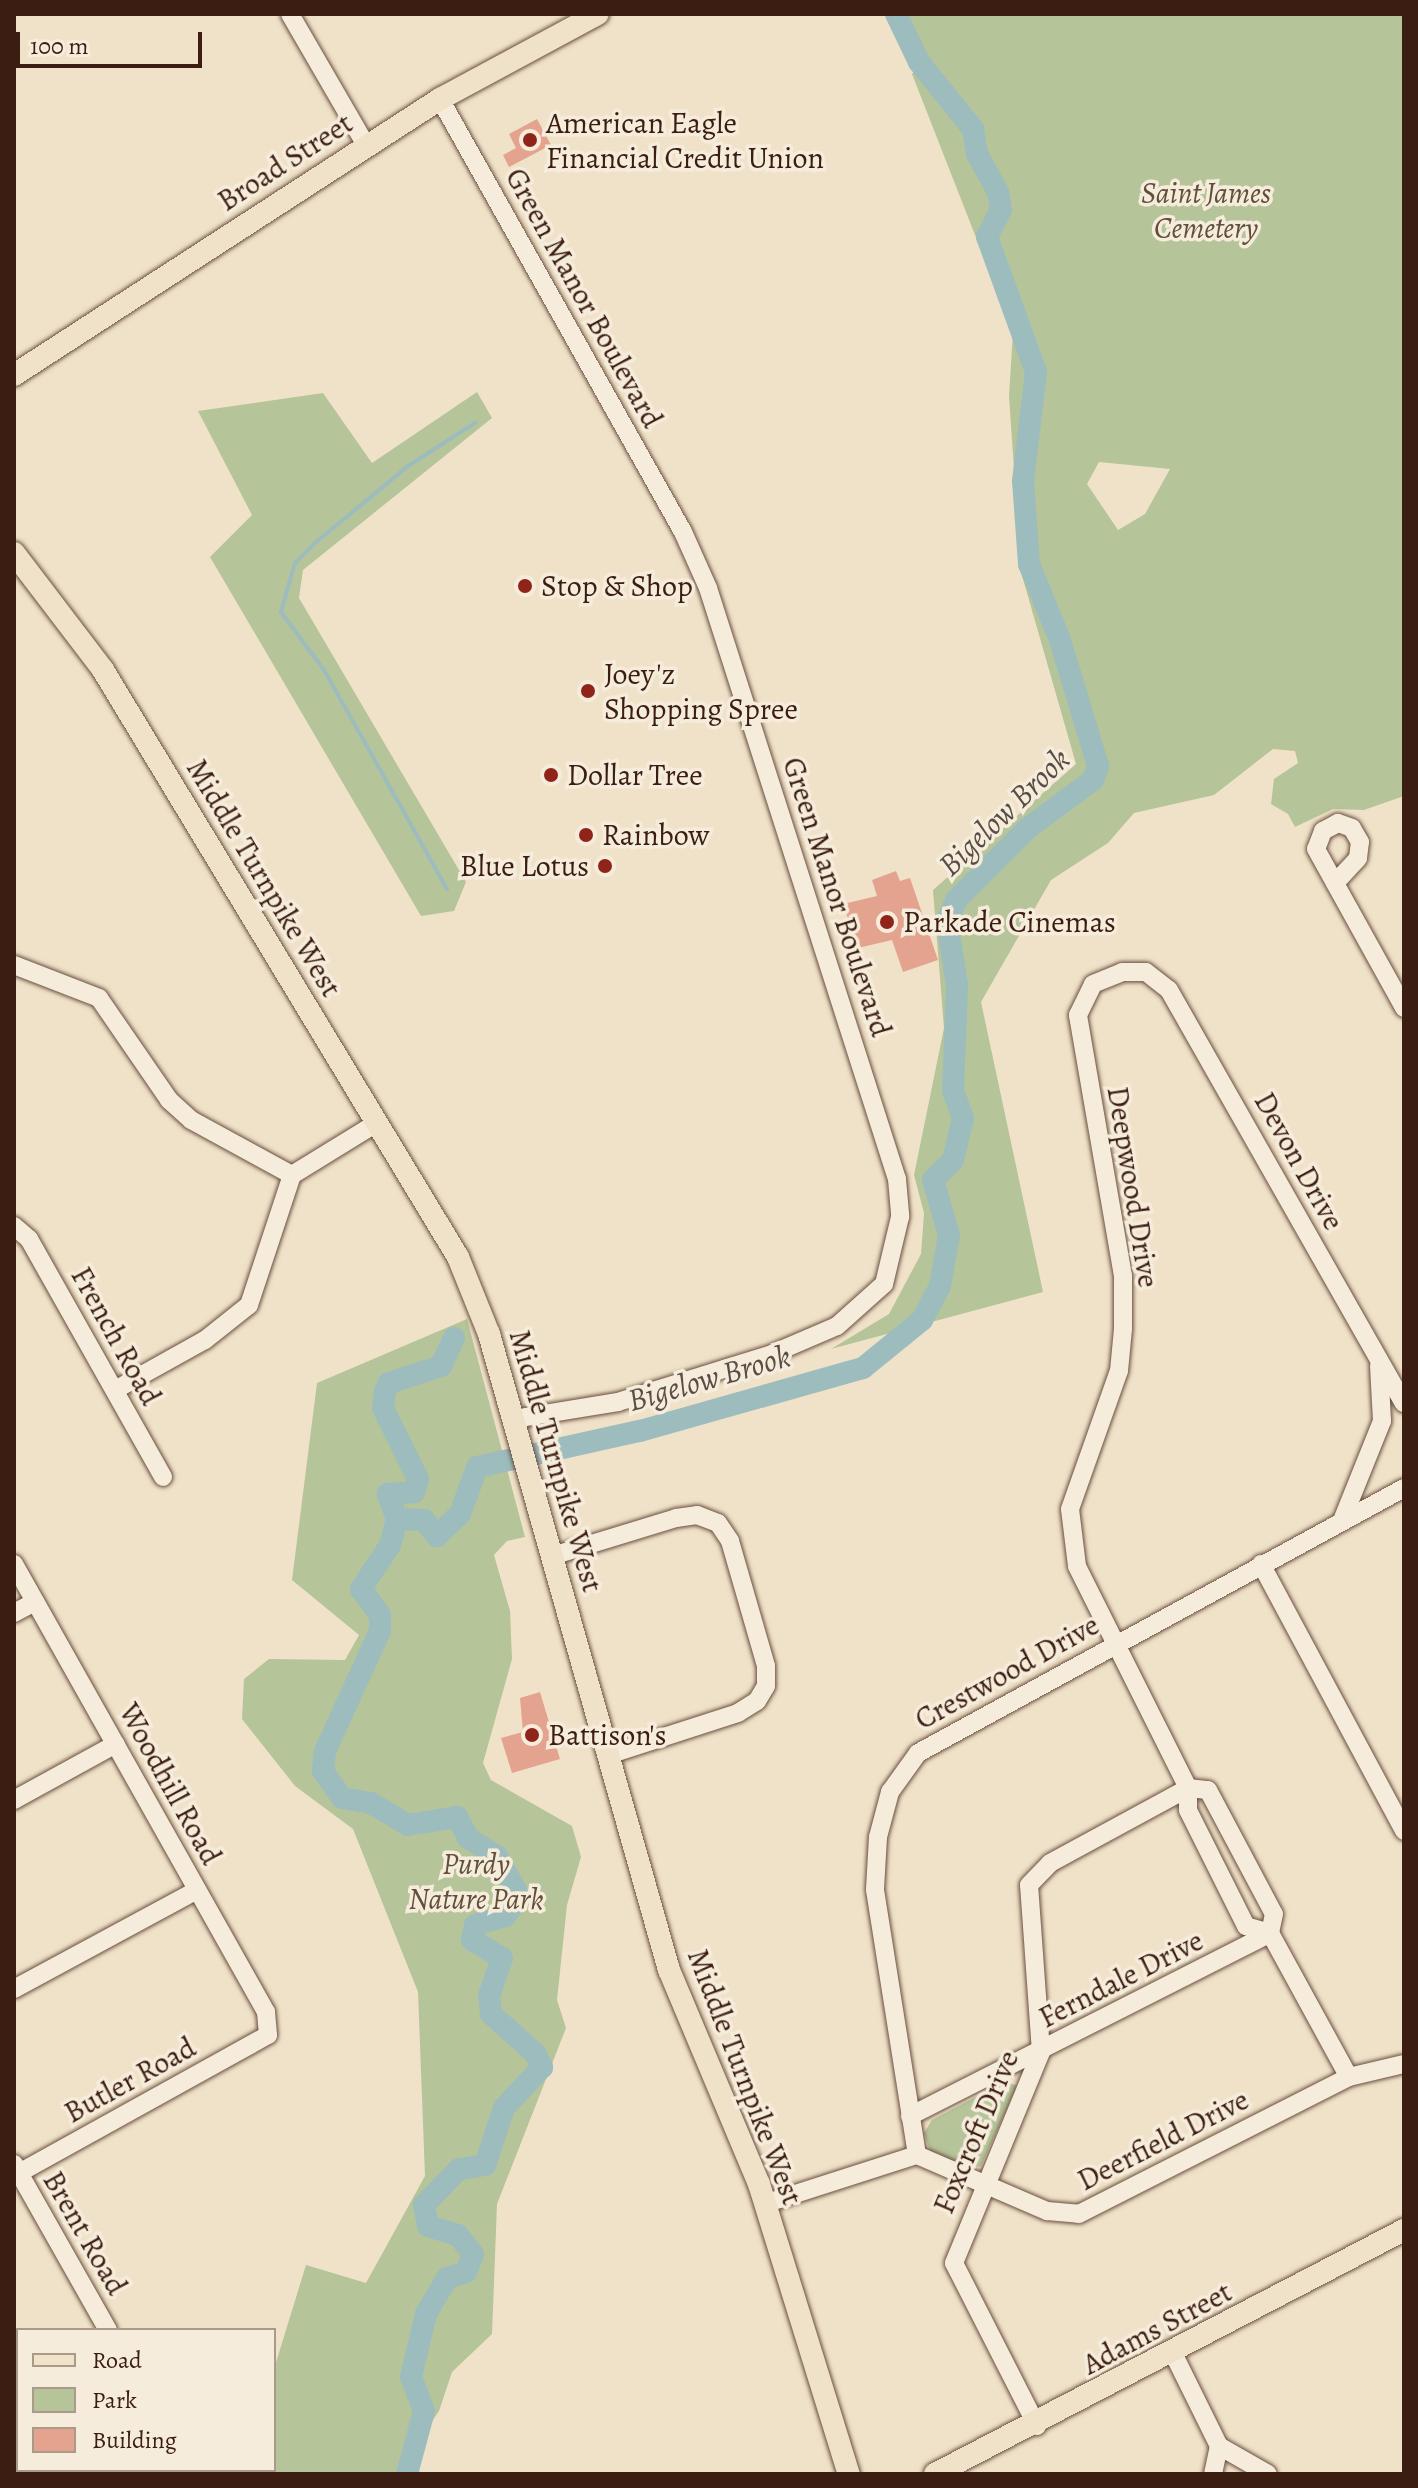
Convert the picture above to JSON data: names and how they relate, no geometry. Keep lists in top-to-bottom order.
{
  "streets": {
    "main road": ["Broad Street", "Middle Turnpike West", "Adams Street"],
    "street": [
      "Green Manor Boulevard",
      "Devon Drive",
      "Deepwood Drive",
      "French Road",
      "Crestwood Drive",
      "Woodhill Road",
      "Ferndale Drive",
      "Butler Road",
      "Foxcroft Drive",
      "Deerfield Drive",
      "Brent Road"
    ]
  },
  "crossings": [
    ["Broad Street", "Green Manor Boulevard"],
    ["Green Manor Boulevard", "Middle Turnpike West"],
    ["Devon Drive", "Deepwood Drive"],
    ["Devon Drive", "Crestwood Drive"],
    ["Deepwood Drive", "Crestwood Drive"],
    ["Deepwood Drive", "Ferndale Drive"],
    ["Deepwood Drive", "Foxcroft Drive"],
    ["Deepwood Drive", "Deerfield Drive"],
    ["Crestwood Drive", "Ferndale Drive"],
    ["Crestwood Drive", "Deerfield Drive"],
    ["Woodhill Road", "Butler Road"],
    ["Ferndale Drive", "Foxcroft Drive"],
    ["Butler Road", "Brent Road"],
    ["Foxcroft Drive", "Deerfield Drive"],
    ["Foxcroft Drive", "Adams Street"]
  ],
  "water": ["Bigelow Brook"],
  "parks": ["Saint James Cemetery", "Purdy Nature Park"],
  "places": [
    "American Eagle Financial Credit Union",
    "Stop & Shop",
    "Joey'z Shopping Spree",
    "Dollar Tree",
    "Rainbow",
    "Blue Lotus",
    "Parkade Cinemas",
    "Battison's"
  ],
  "legend": ["Road", "Park", "Building"],
  "scale_bar": "100 m"
}
